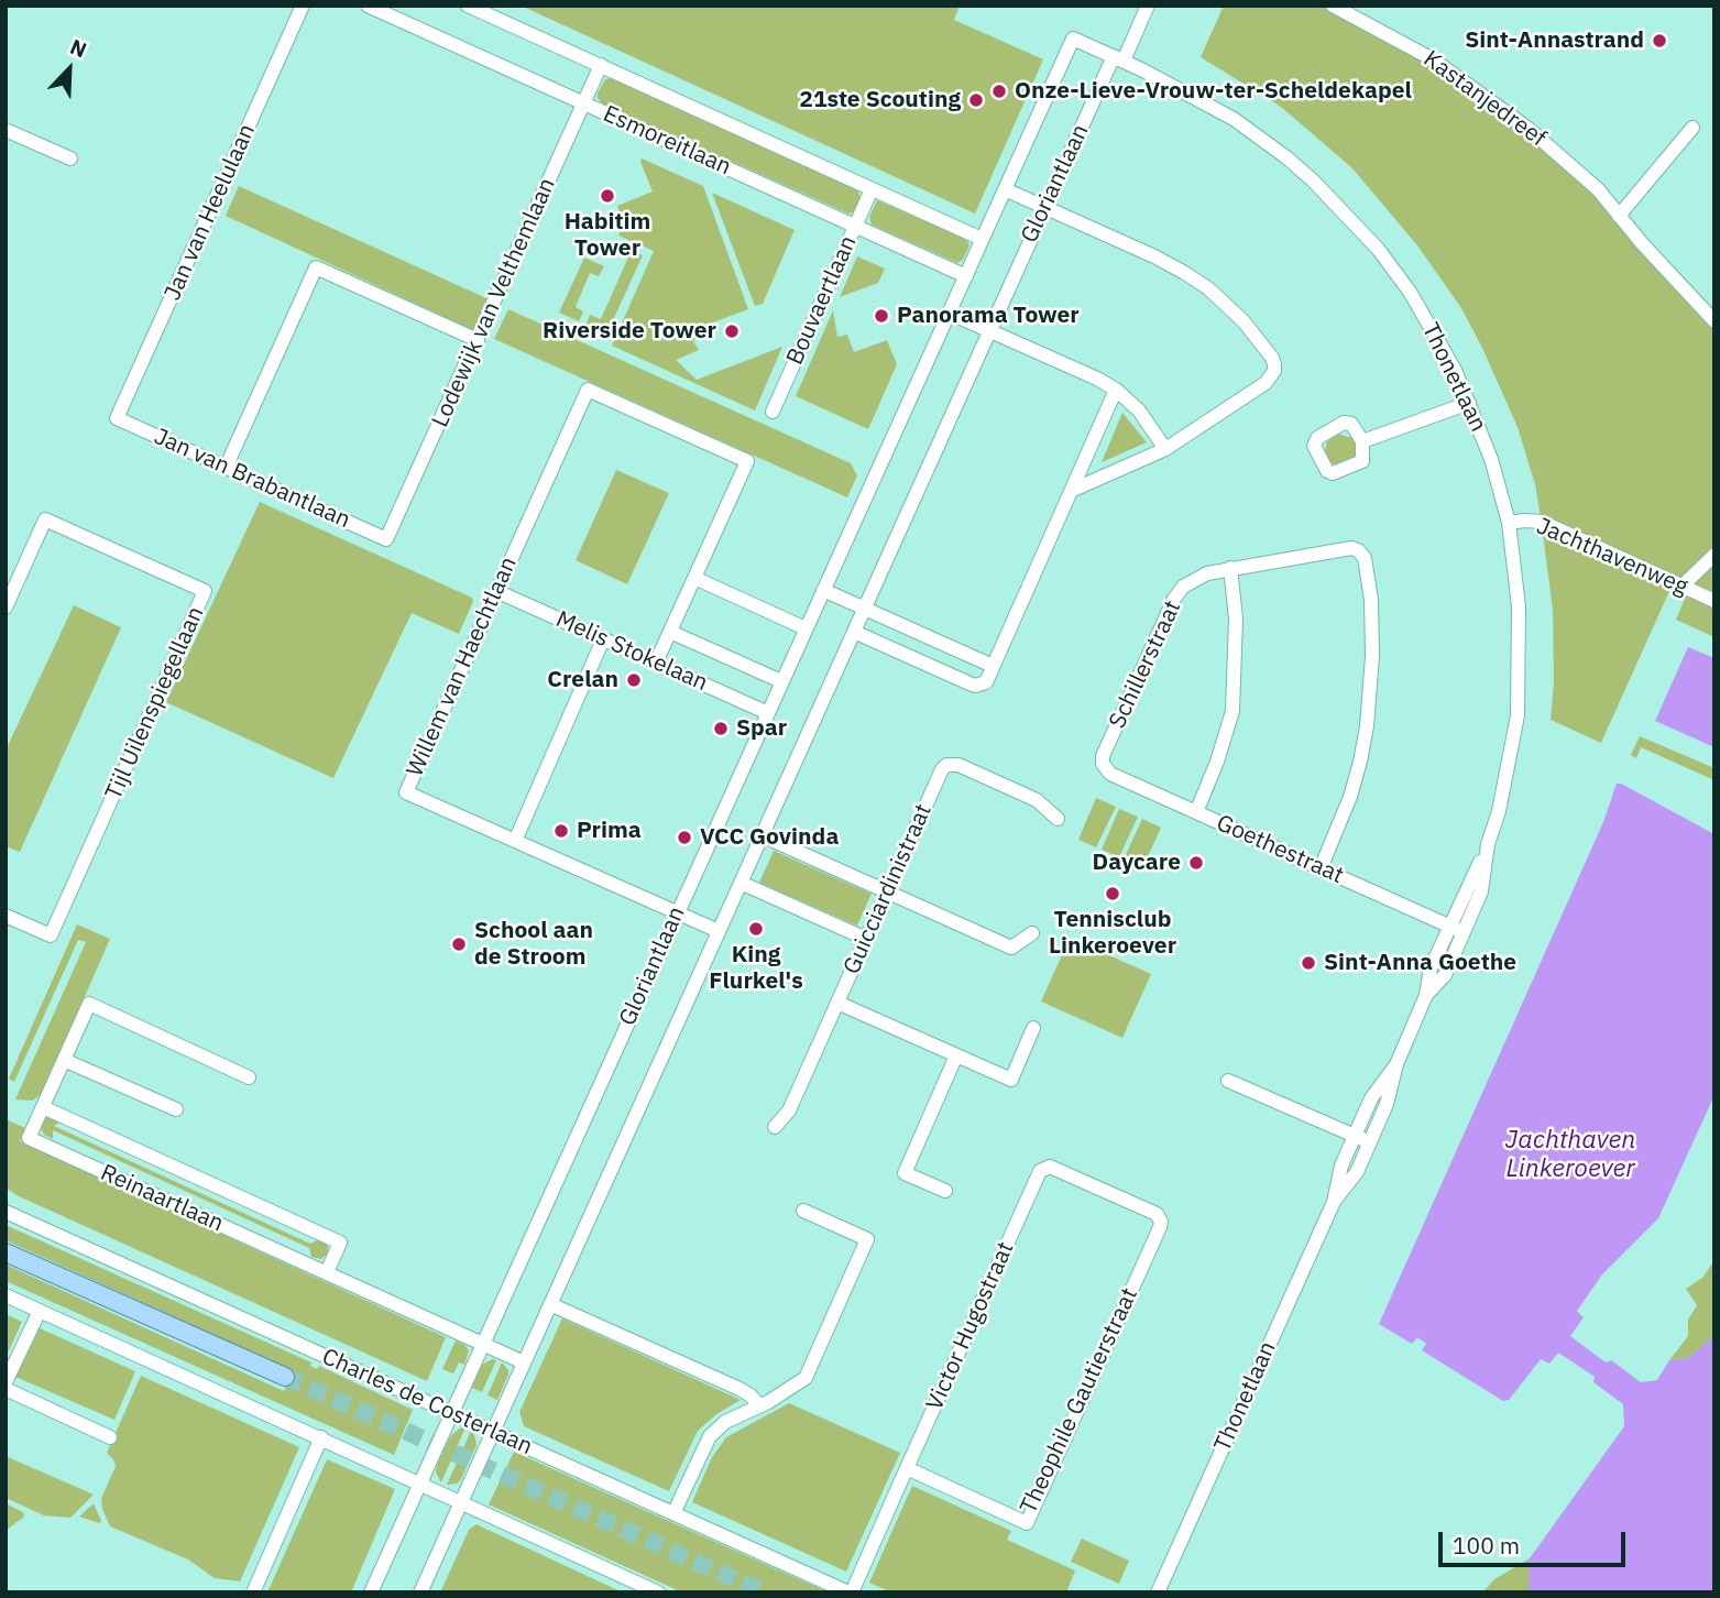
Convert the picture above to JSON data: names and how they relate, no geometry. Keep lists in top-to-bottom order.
{
  "streets": {
    "main road": ["Charles de Costerlaan"],
    "street": [
      "Kastanjedreef",
      "Esmoreitlaan",
      "Gloriantlaan",
      "Jan van Heelulaan",
      "Bouvaertlaan",
      "Lodewijk van Velthemlaan",
      "Thonetlaan",
      "Jan van Brabantlaan",
      "Jachthavenweg",
      "Melis Stokelaan",
      "Schillerstraat",
      "Willem van Haechtlaan",
      "Tijl Uilenspiegellaan",
      "Goethestraat",
      "Guicciardinistraat",
      "Reinaartlaan",
      "Victor Hugostraat",
      "Theophile Gautierstraat"
    ]
  },
  "crossings": [
    ["Esmoreitlaan", "Gloriantlaan"],
    ["Esmoreitlaan", "Bouvaertlaan"],
    ["Esmoreitlaan", "Lodewijk van Velthemlaan"],
    ["Gloriantlaan", "Thonetlaan"],
    ["Gloriantlaan", "Melis Stokelaan"],
    ["Gloriantlaan", "Willem van Haechtlaan"],
    ["Gloriantlaan", "Reinaartlaan"],
    ["Gloriantlaan", "Charles de Costerlaan"],
    ["Jan van Heelulaan", "Jan van Brabantlaan"],
    ["Lodewijk van Velthemlaan", "Jan van Brabantlaan"],
    ["Thonetlaan", "Jachthavenweg"],
    ["Thonetlaan", "Goethestraat"],
    ["Melis Stokelaan", "Willem van Haechtlaan"],
    ["Schillerstraat", "Goethestraat"],
    ["Victor Hugostraat", "Theophile Gautierstraat"],
    ["Victor Hugostraat", "Charles de Costerlaan"]
  ],
  "water": ["Jachthaven Linkeroever"],
  "places": [
    "Sint-Annastrand",
    "Onze-Lieve-Vrouw-ter-Scheldekapel",
    "21ste Scouting",
    "Habitim Tower",
    "Panorama Tower",
    "Riverside Tower",
    "Crelan",
    "Spar",
    "Prima",
    "VCC Govinda",
    "Daycare",
    "Tennisclub Linkeroever",
    "King Flurkel's",
    "School aan de Stroom",
    "Sint-Anna Goethe"
  ],
  "scale_bar": "100 m",
  "north": "top right"
}
